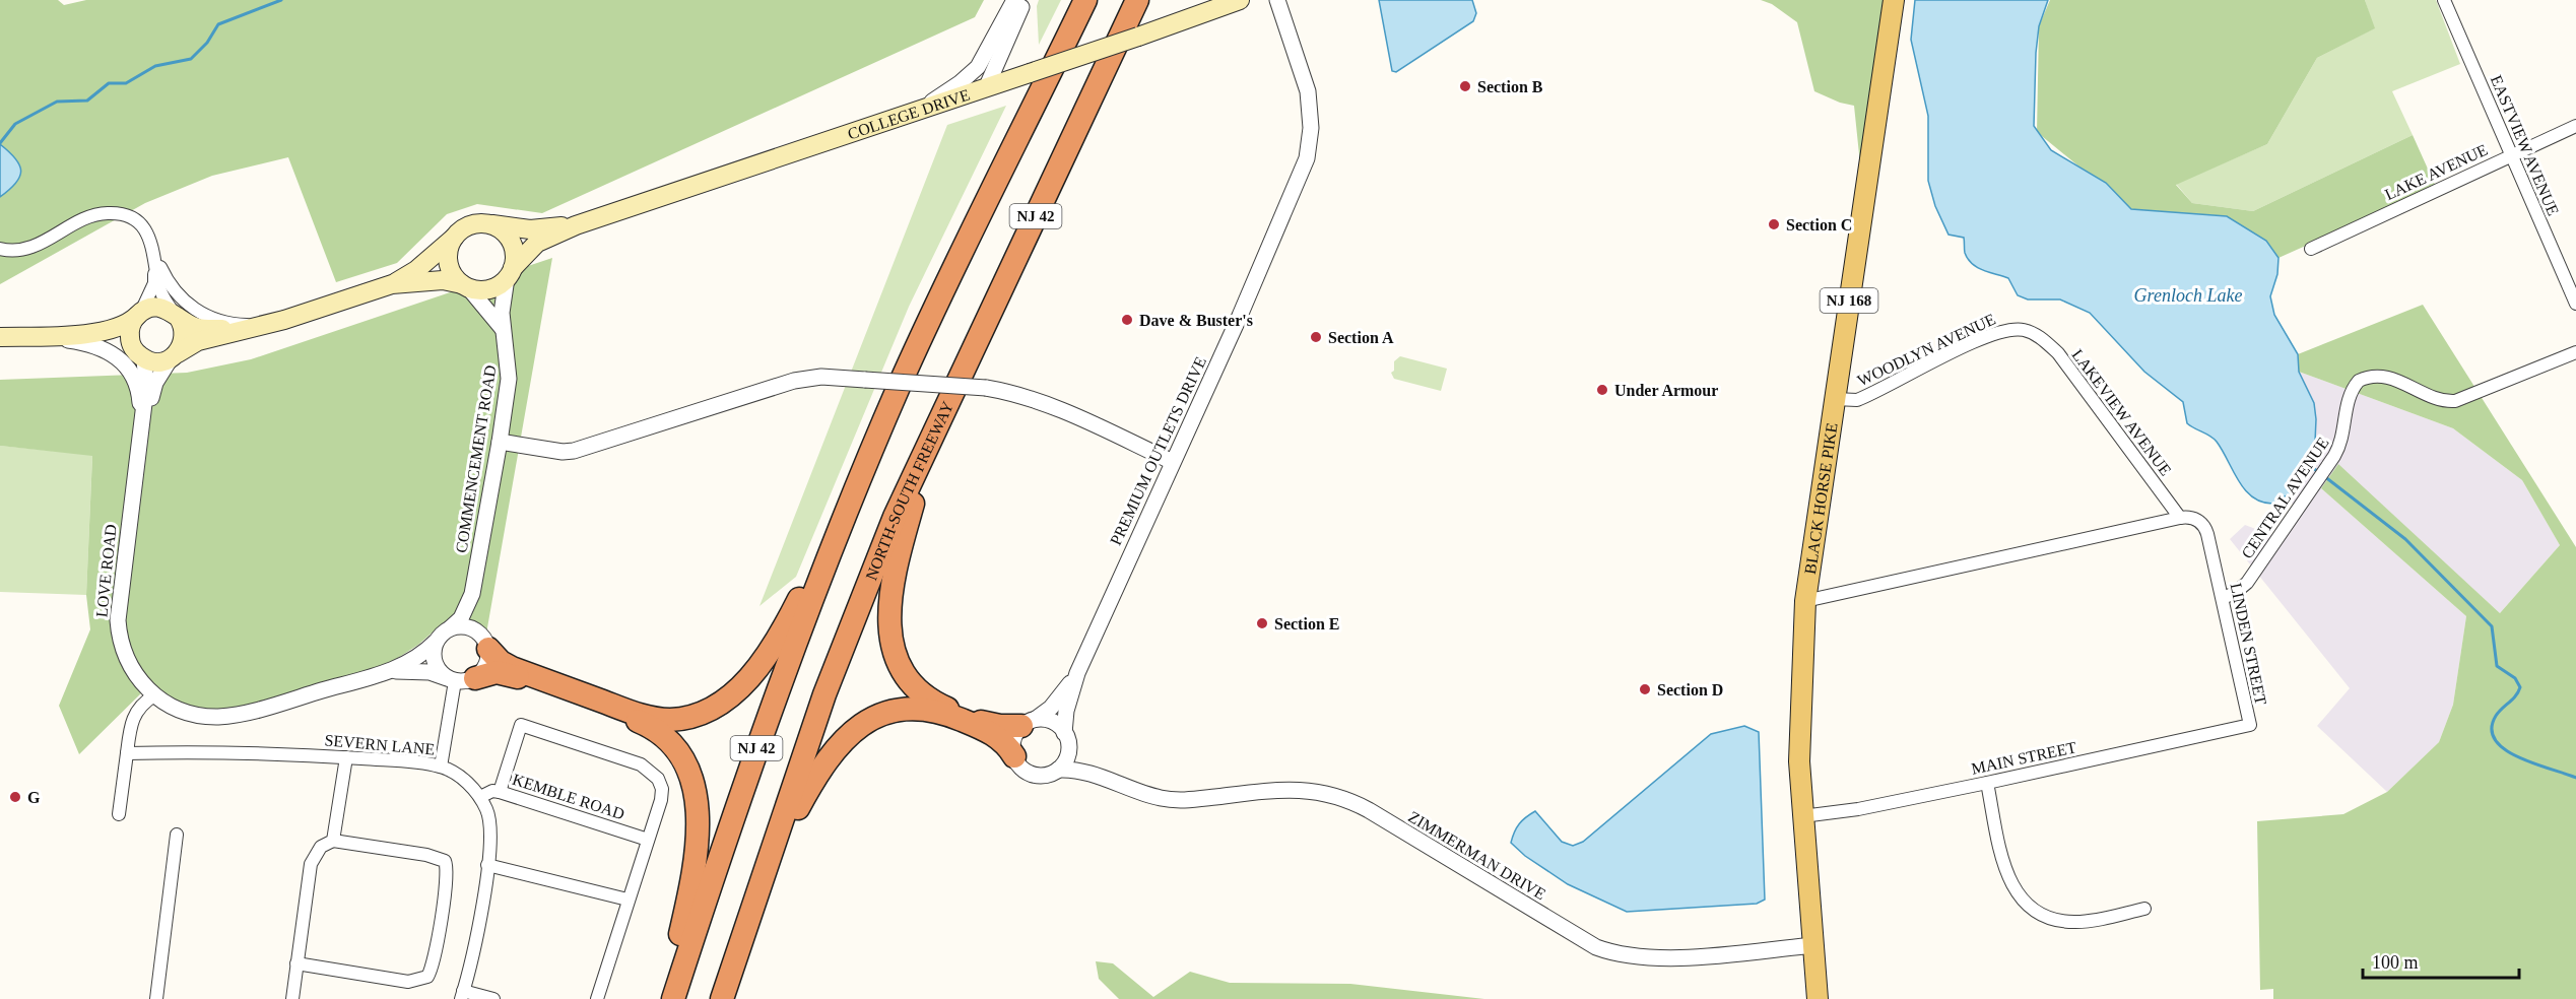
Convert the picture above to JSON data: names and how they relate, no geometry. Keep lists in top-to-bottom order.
{
  "streets": {
    "highway": ["NJ 42", "NORTH-SOUTH FREEWAY"],
    "main road": ["COLLEGE DRIVE", "NJ 168", "BLACK HORSE PIKE"],
    "street": [
      "EASTVIEW AVENUE",
      "LAKE AVENUE",
      "WOODLYN AVENUE",
      "LAKEVIEW AVENUE",
      "PREMIUM OUTLETS DRIVE",
      "COMMENCEMENT ROAD",
      "CENTRAL AVENUE",
      "LOVE ROAD",
      "LINDEN STREET",
      "SEVERN LANE",
      "MAIN STREET",
      "KEMBLE ROAD",
      "ZIMMERMAN DRIVE"
    ]
  },
  "crossings": [
    ["COLLEGE DRIVE", "COMMENCEMENT ROAD"],
    ["EASTVIEW AVENUE", "LAKE AVENUE"],
    ["WOODLYN AVENUE", "LAKEVIEW AVENUE"],
    ["WOODLYN AVENUE", "BLACK HORSE PIKE"],
    ["LAKEVIEW AVENUE", "LINDEN STREET"],
    ["PREMIUM OUTLETS DRIVE", "ZIMMERMAN DRIVE"],
    ["COMMENCEMENT ROAD", "LOVE ROAD"],
    ["BLACK HORSE PIKE", "MAIN STREET"],
    ["BLACK HORSE PIKE", "ZIMMERMAN DRIVE"],
    ["CENTRAL AVENUE", "LINDEN STREET"],
    ["LINDEN STREET", "MAIN STREET"],
    ["SEVERN LANE", "KEMBLE ROAD"]
  ],
  "water": ["Grenloch Lake"],
  "places": [
    "Section B",
    "Section C",
    "Dave & Buster's",
    "Section A",
    "Under Armour",
    "Section E",
    "Section D",
    "G"
  ],
  "scale_bar": "100 m"
}
